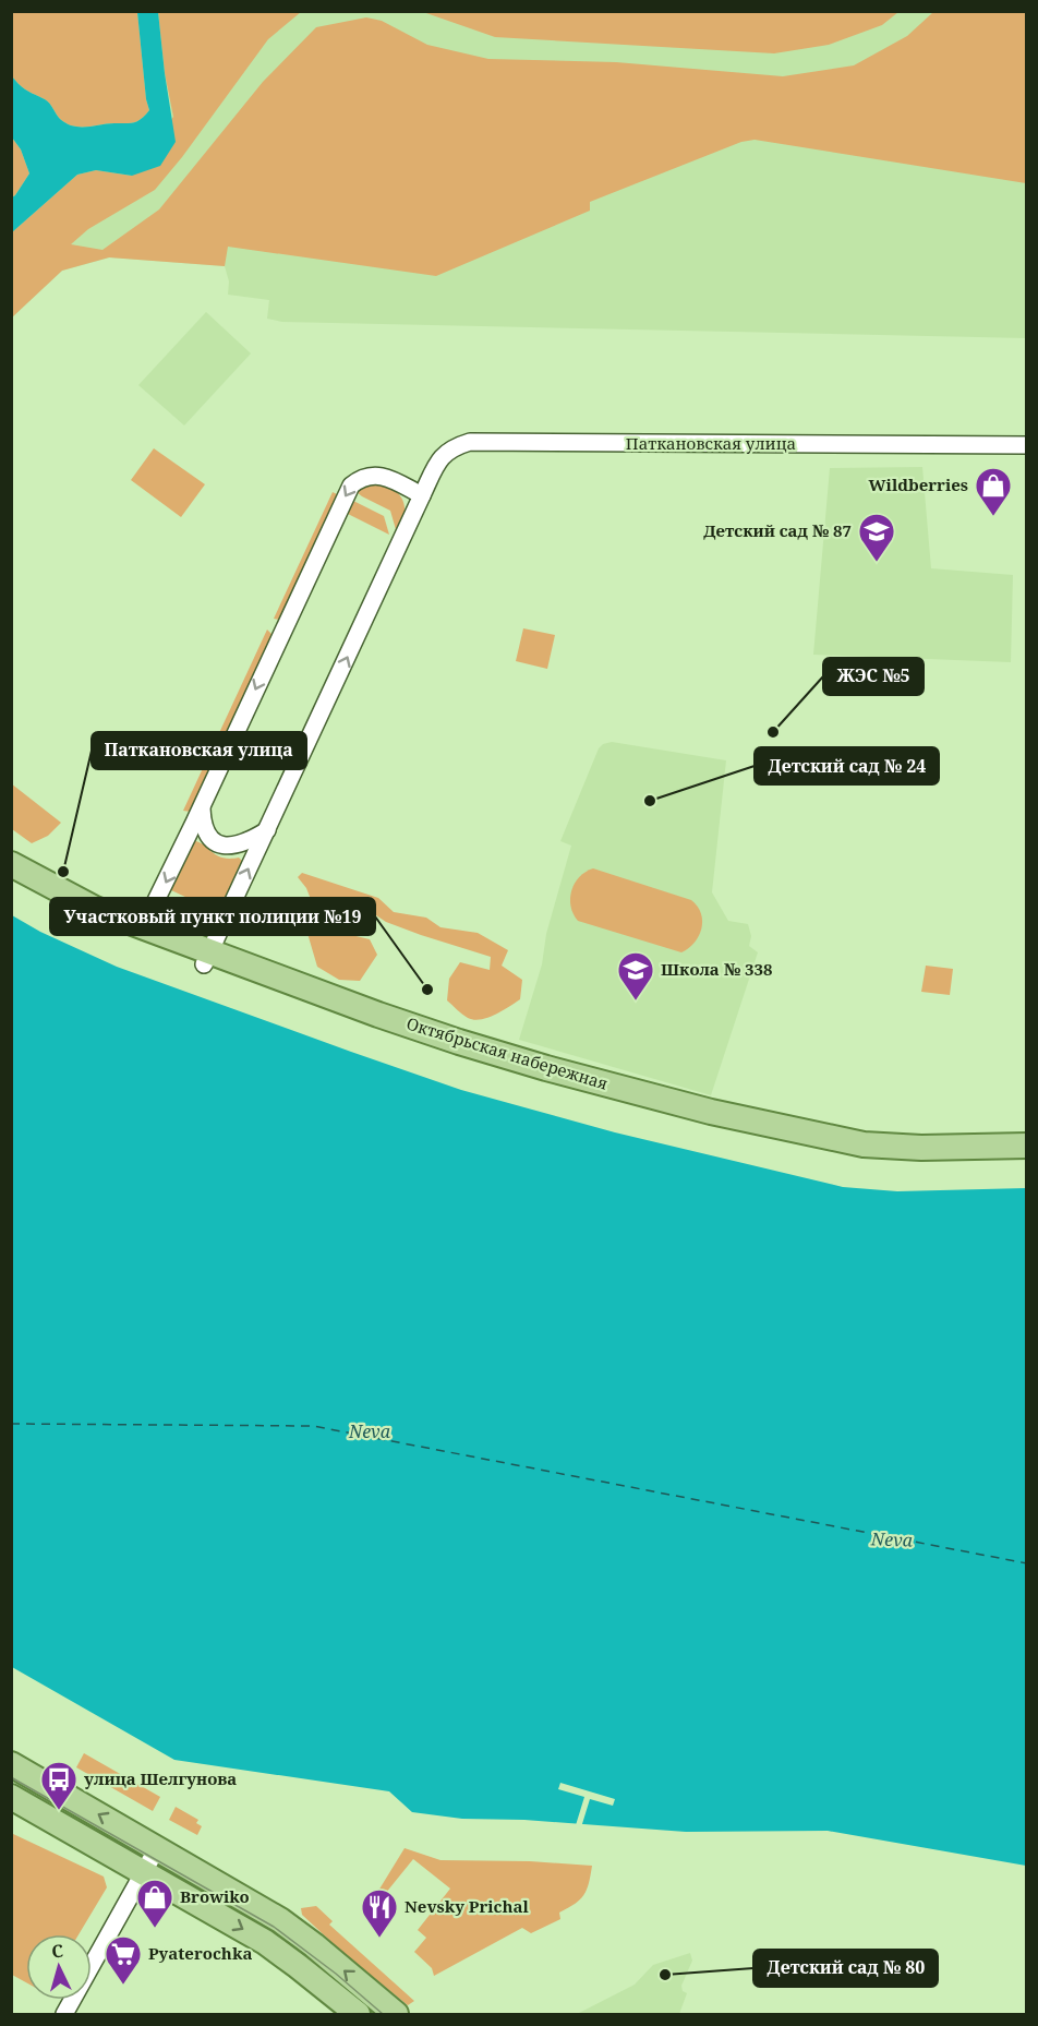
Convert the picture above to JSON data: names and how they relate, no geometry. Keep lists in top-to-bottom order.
{
  "streets": {
    "main road": ["Октябрьская набережная"],
    "street": ["Паткановская улица"]
  },
  "crossings": [
    ["Паткановская улица", "Октябрьская набережная"]
  ],
  "one_way": ["Паткановская улица"],
  "water": ["Neva"],
  "places": {
    "shop": ["Wildberries", "Browiko"],
    "school or university": ["Детский сад № 87", "Школа № 338"],
    "other": [
      "ЖЭС №5",
      "Детский сад № 24",
      "Паткановская улица",
      "Участковый пункт полиции №19",
      "Детский сад № 80"
    ],
    "bus stop": ["улица Шелгунова"],
    "restaurant": ["Nevsky Prichal"],
    "supermarket": ["Pyaterochka"]
  },
  "north": "top"
}
